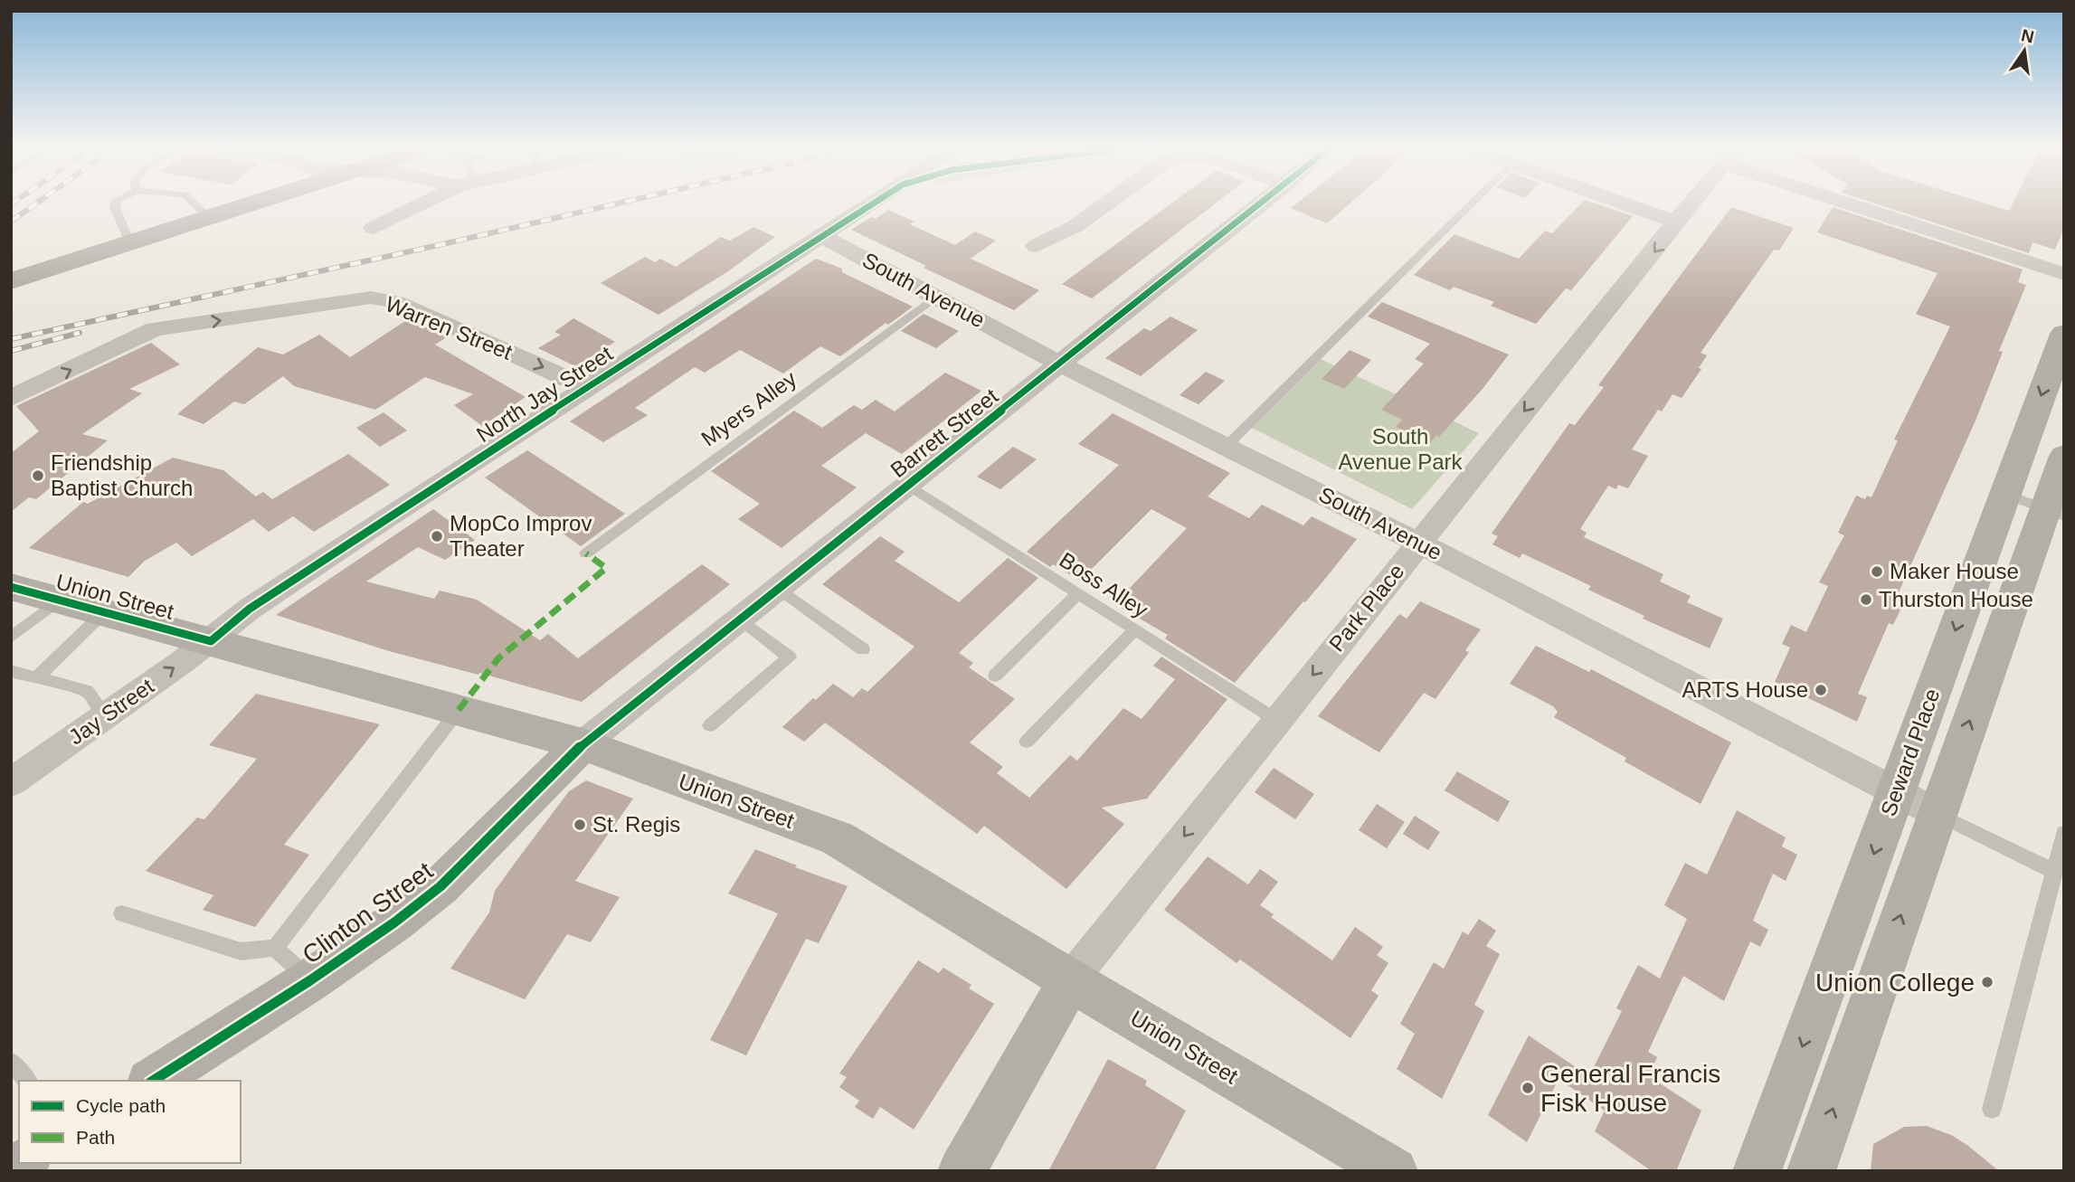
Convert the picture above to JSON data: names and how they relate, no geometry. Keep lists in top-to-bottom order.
{
  "streets": {
    "street": [
      "South Avenue",
      "Warren Street",
      "North Jay Street",
      "Barrett Street",
      "Union Street",
      "Park Place",
      "Jay Street",
      "Seward Place",
      "Clinton Street"
    ],
    "lane": ["Myers Alley", "Boss Alley"]
  },
  "crossings": [
    ["South Avenue", "North Jay Street"],
    ["South Avenue", "Myers Alley"],
    ["South Avenue", "Barrett Street"],
    ["South Avenue", "Park Place"],
    ["South Avenue", "Seward Place"],
    ["Warren Street", "North Jay Street"],
    ["North Jay Street", "Union Street"],
    ["North Jay Street", "Jay Street"],
    ["Barrett Street", "Boss Alley"],
    ["Barrett Street", "Union Street"],
    ["Barrett Street", "Clinton Street"],
    ["Boss Alley", "Park Place"],
    ["Union Street", "Park Place"],
    ["Union Street", "Jay Street"],
    ["Union Street", "Clinton Street"]
  ],
  "one_way": ["Warren Street", "Park Place", "Jay Street"],
  "parks": ["South Avenue Park"],
  "places": [
    "Friendship Baptist Church",
    "MopCo Improv Theater",
    "Maker House",
    "Thurston House",
    "ARTS House",
    "St. Regis",
    "Union College",
    "General Francis Fisk House"
  ],
  "legend": ["Cycle path", "Path"],
  "north": "top"
}
